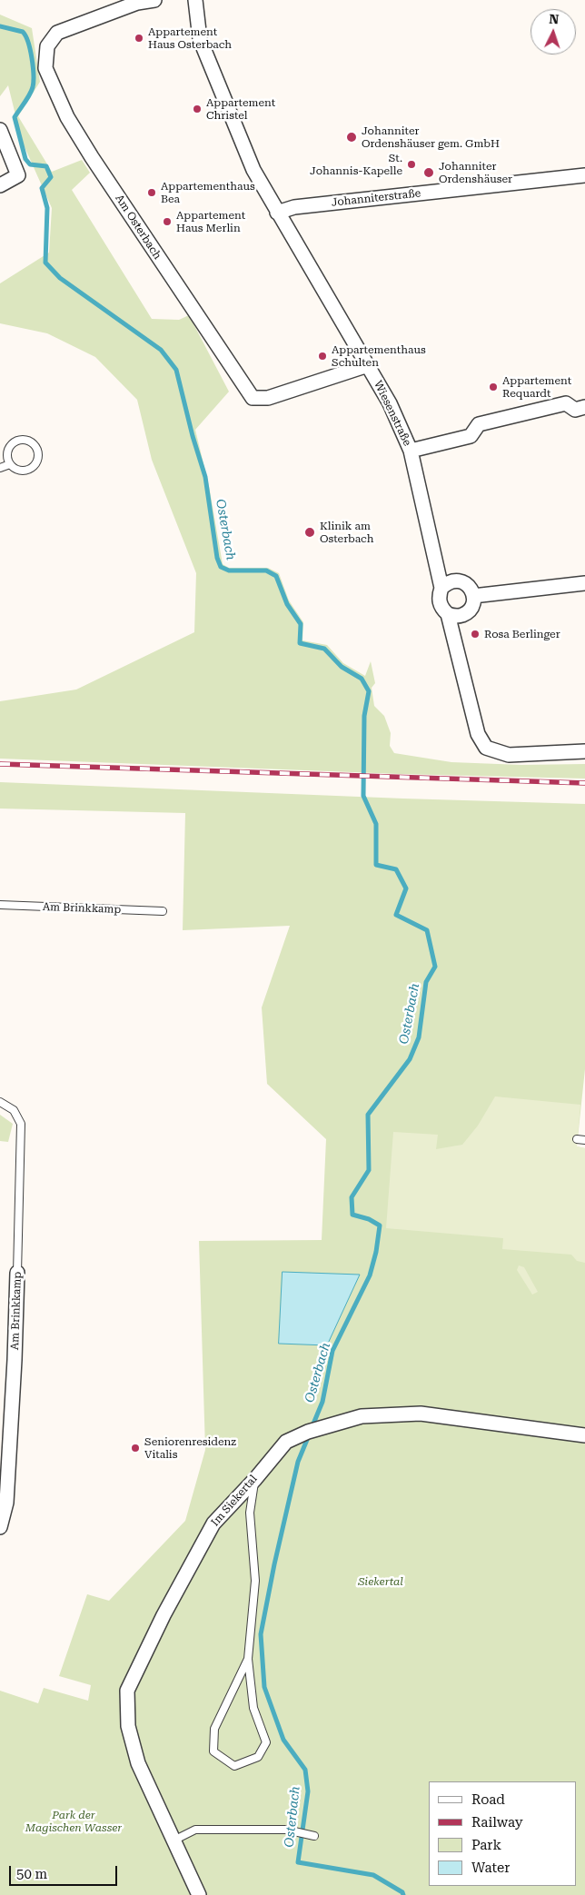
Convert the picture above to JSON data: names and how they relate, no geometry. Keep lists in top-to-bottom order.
{
  "streets": {
    "street": [
      "Johanniterstraße",
      "Am Osterbach",
      "Wiesenstraße",
      "Am Brinkkamp",
      "Im Siekertal"
    ]
  },
  "crossings": [
    ["Johanniterstraße", "Wiesenstraße"],
    ["Am Osterbach", "Wiesenstraße"]
  ],
  "water": ["Osterbach"],
  "parks": ["Siekertal", "Park der Magischen Wasser"],
  "places": [
    "Appartement Haus Osterbach",
    "Appartement Christel",
    "Johanniter Ordenshäuser gem. GmbH",
    "St. Johannis-Kapelle",
    "Johanniter Ordenshäuser",
    "Appartementhaus Bea",
    "Appartement Haus Merlin",
    "Appartementhaus Schulten",
    "Appartement Requardt",
    "Klinik am Osterbach",
    "Rosa Berlinger",
    "Seniorenresidenz Vitalis"
  ],
  "legend": [
    "Road",
    "Railway",
    "Park",
    "Water"
  ],
  "scale_bar": "50 m",
  "north": "top"
}
